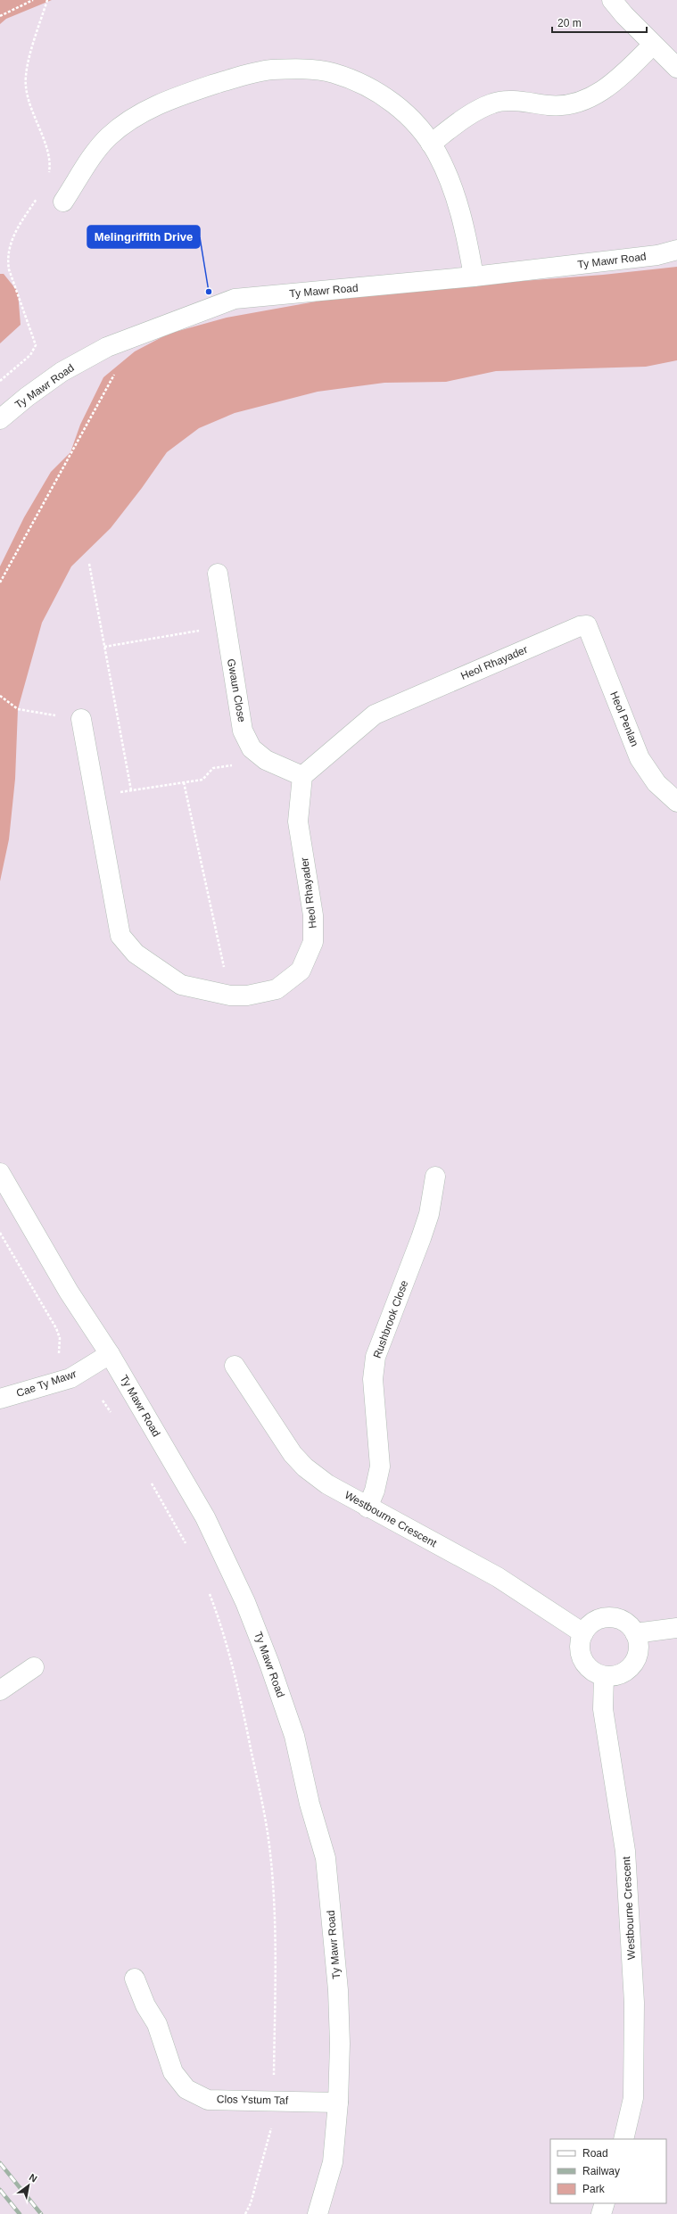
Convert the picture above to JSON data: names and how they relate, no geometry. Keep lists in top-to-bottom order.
{
  "streets": {
    "street": [
      "Ty Mawr Road",
      "Heol Rhayader",
      "Gwaun Close",
      "Heol Penlan",
      "Rushbrook Close",
      "Cae Ty Mawr",
      "Westbourne Crescent",
      "Clos Ystum Taf"
    ]
  },
  "crossings": [
    ["Ty Mawr Road", "Cae Ty Mawr"],
    ["Ty Mawr Road", "Clos Ystum Taf"],
    ["Heol Rhayader", "Gwaun Close"],
    ["Heol Rhayader", "Heol Penlan"],
    ["Rushbrook Close", "Westbourne Crescent"]
  ],
  "places": ["Melingriffith Drive"],
  "legend": ["Road", "Railway", "Park"],
  "scale_bar": "20 m",
  "north": "top right"
}
